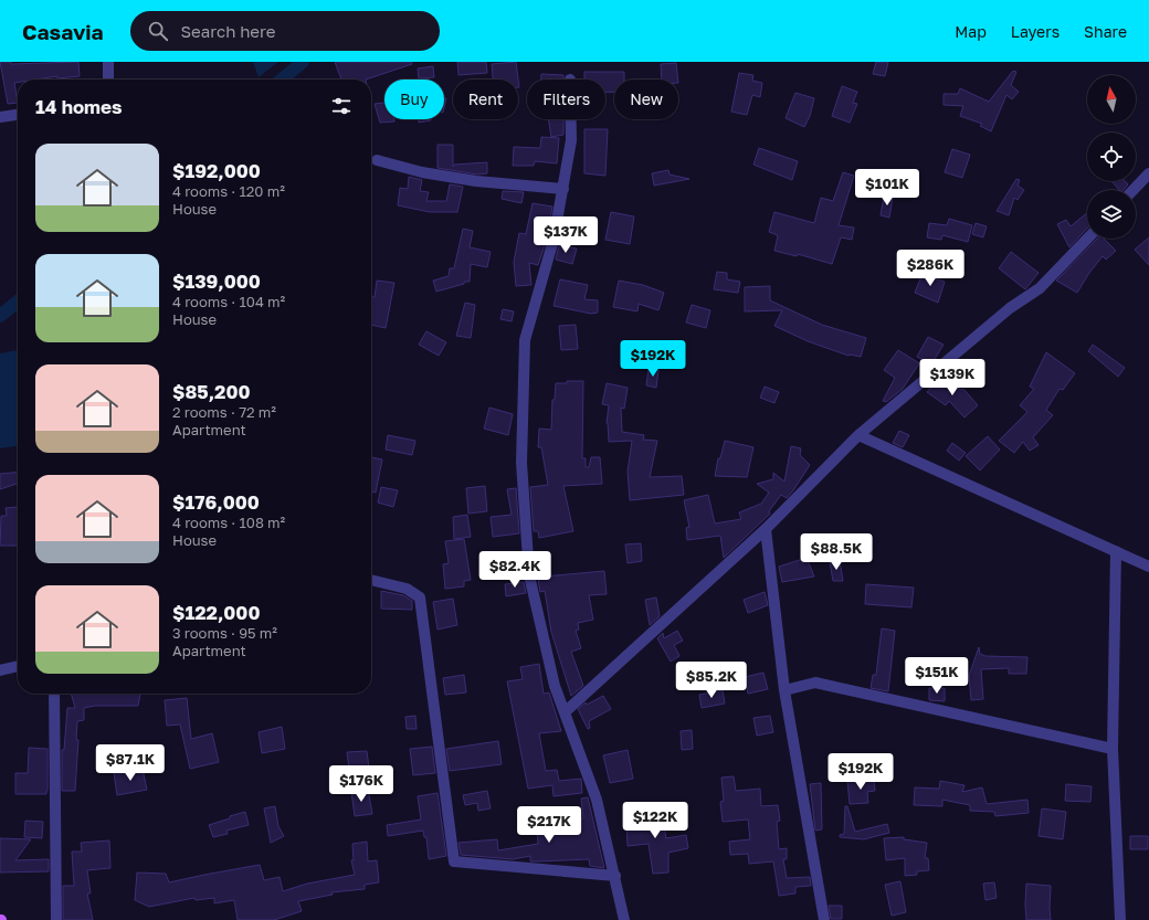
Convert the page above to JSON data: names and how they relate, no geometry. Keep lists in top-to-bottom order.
{
  "north": "top",
  "page": {
    "header": "Casavia",
    "search": "Search here",
    "nav": ["Map", "Layers", "Share"],
    "chip": [
      "Buy",
      "Rent",
      "Filters",
      "New"
    ],
    "heading": "14 homes",
    "list": [
      {
        "name": "$192,000",
        "note": "4 rooms · 120 m² · House"
      },
      {
        "name": "$139,000",
        "note": "4 rooms · 104 m² · House"
      },
      {
        "name": "$85,200",
        "note": "2 rooms · 72 m² · Apartment"
      },
      {
        "name": "$176,000",
        "note": "4 rooms · 108 m² · House"
      },
      {
        "name": "$122,000",
        "note": "3 rooms · 95 m² · Apartment"
      }
    ],
    "price": [
      "$101K",
      "$137K",
      "$286K",
      "$192K",
      "$139K",
      "$88.5K",
      "$82.4K",
      "$151K",
      "$85.2K",
      "$87.1K",
      "$192K",
      "$176K",
      "$122K",
      "$217K"
    ]
  }
}
